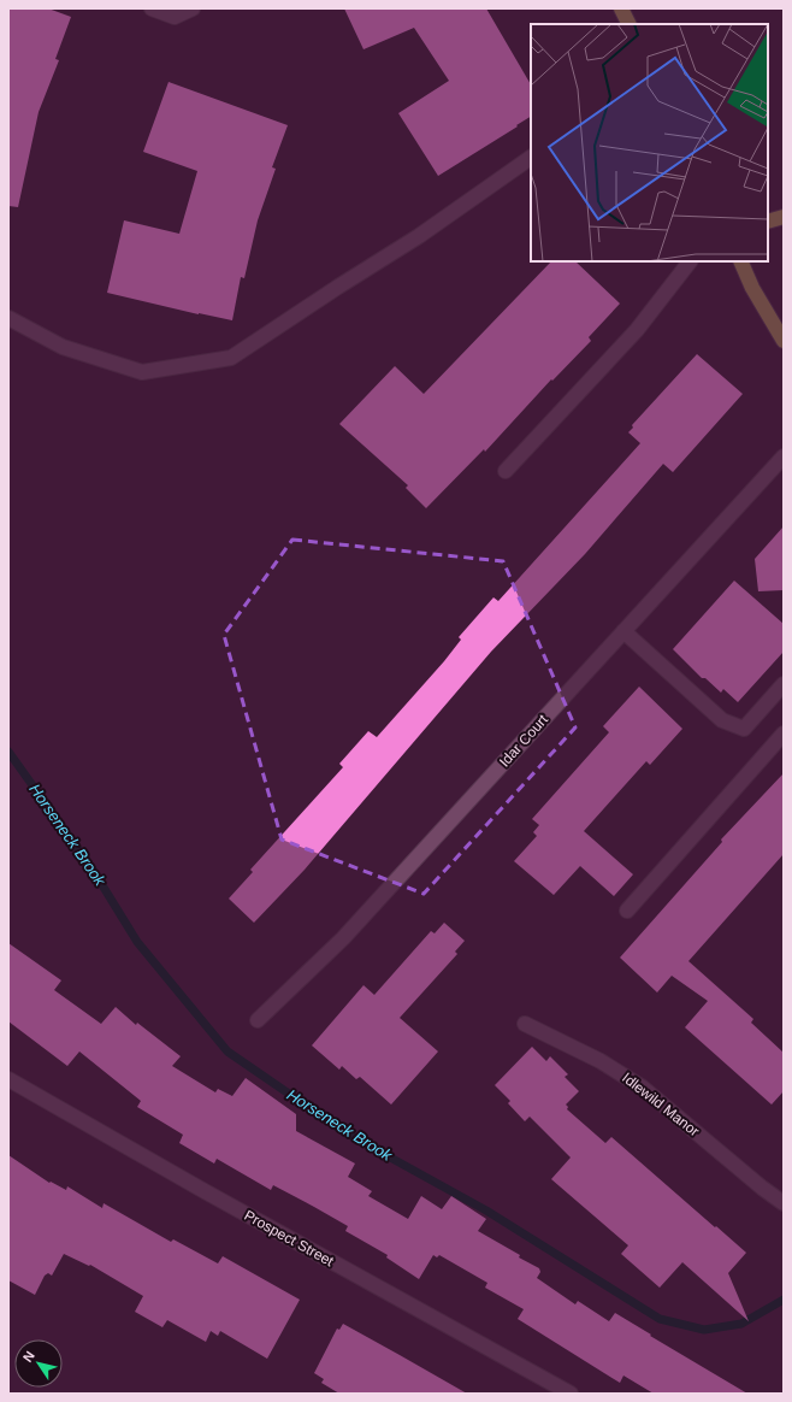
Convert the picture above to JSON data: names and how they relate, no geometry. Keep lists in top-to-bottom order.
{
  "streets": {
    "street": ["Idar Court", "Idlewild Manor", "Prospect Street"]
  },
  "water": ["Horseneck Brook"],
  "north": "top left"
}
